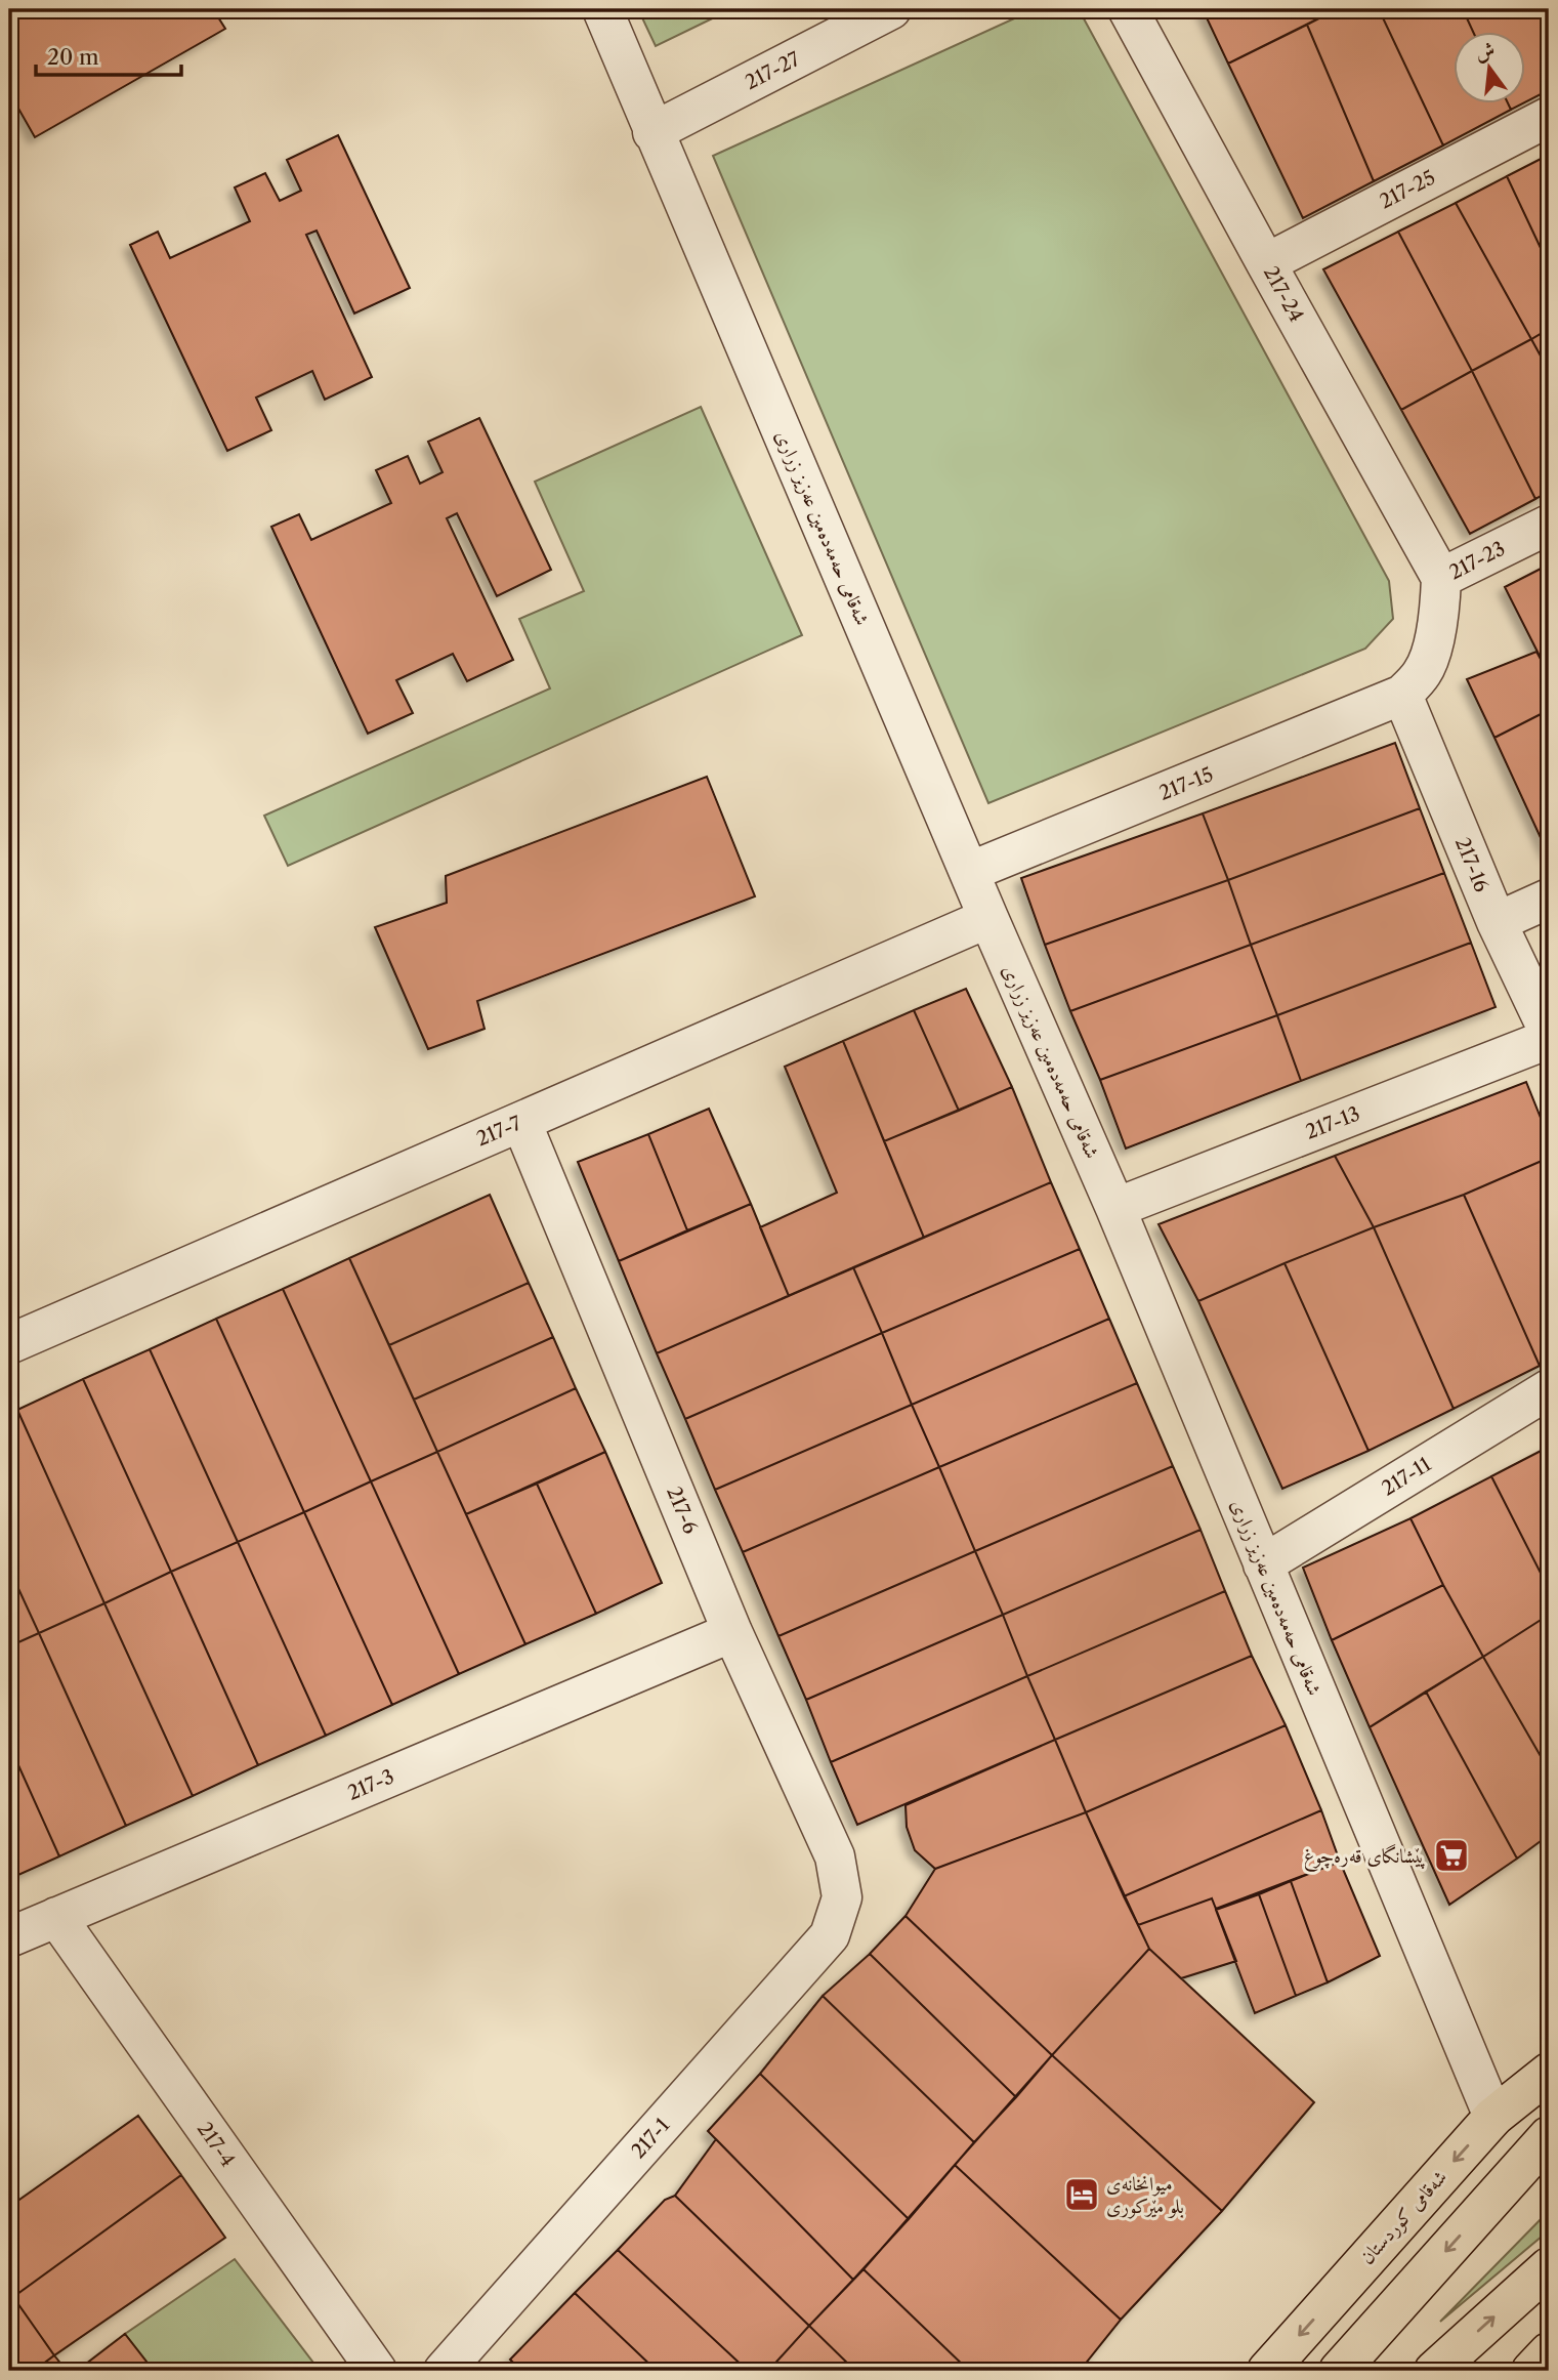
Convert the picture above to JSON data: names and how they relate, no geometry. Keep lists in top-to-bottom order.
{
  "streets": {
    "highway": ["شەقامی کوردستان"],
    "street": [
      "217-27",
      "217-25",
      "217-24",
      "شەقامی حەمەدەمین عەزیز زراری",
      "217-23",
      "217-15",
      "217-16",
      "217-13",
      "217-7",
      "217-11",
      "217-6",
      "217-3",
      "217-1",
      "217-4"
    ]
  },
  "crossings": [
    ["217-27", "شەقامی حەمەدەمین عەزیز زراری"],
    ["217-25", "217-24"],
    ["217-24", "217-23"],
    ["شەقامی حەمەدەمین عەزیز زراری", "217-15"],
    ["شەقامی حەمەدەمین عەزیز زراری", "217-13"],
    ["شەقامی حەمەدەمین عەزیز زراری", "217-7"],
    ["شەقامی حەمەدەمین عەزیز زراری", "217-11"],
    ["شەقامی حەمەدەمین عەزیز زراری", "شەقامی کوردستان"],
    ["217-23", "217-15"],
    ["217-23", "217-16"],
    ["217-15", "217-16"],
    ["217-7", "217-6"],
    ["217-6", "217-3"],
    ["217-6", "217-1"],
    ["217-3", "217-4"]
  ],
  "places": {
    "supermarket": ["پێشانگای قەرەچوغ"],
    "hotel": ["میوانخانەی بلو مێرکوری"]
  },
  "scale_bar": "20 m",
  "north": "top"
}
